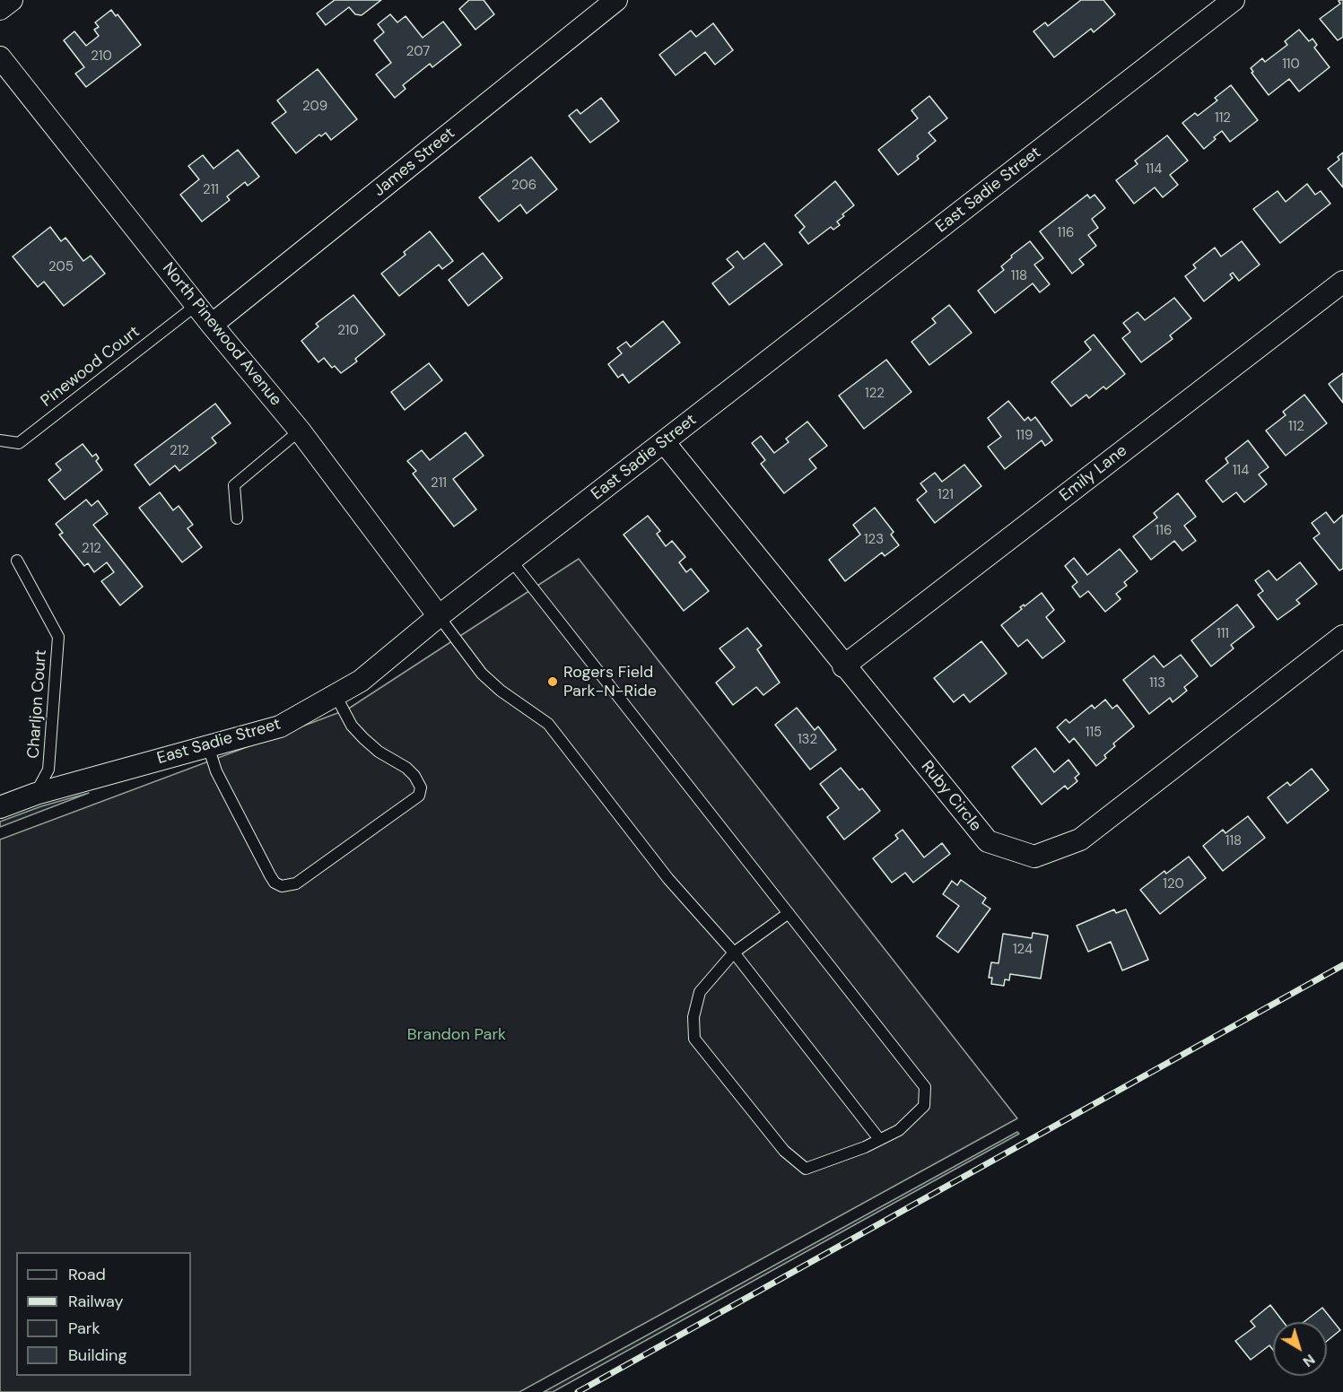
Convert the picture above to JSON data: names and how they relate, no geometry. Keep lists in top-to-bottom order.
{
  "streets": {
    "street": [
      "James Street",
      "East Sadie Street",
      "North Pinewood Avenue",
      "Emily Lane",
      "Ruby Circle"
    ],
    "lane": ["Pinewood Court", "Charljon Court"]
  },
  "crossings": [
    ["James Street", "North Pinewood Avenue"],
    ["East Sadie Street", "North Pinewood Avenue"],
    ["East Sadie Street", "Charljon Court"],
    ["East Sadie Street", "Ruby Circle"],
    ["North Pinewood Avenue", "Pinewood Court"],
    ["Emily Lane", "Ruby Circle"]
  ],
  "parks": ["Brandon Park"],
  "places": ["Rogers Field Park-N-Ride"],
  "house_numbers": [
    "207",
    "210",
    "110",
    "209",
    "112",
    "114",
    "206",
    "211",
    "116",
    "205",
    "118",
    "210",
    "122",
    "112",
    "119",
    "212",
    "114",
    "211",
    "121",
    "116",
    "123",
    "212",
    "111",
    "113",
    "115",
    "132",
    "118",
    "120",
    "124"
  ],
  "legend": [
    "Road",
    "Railway",
    "Park",
    "Building"
  ],
  "north": "bottom right"
}
